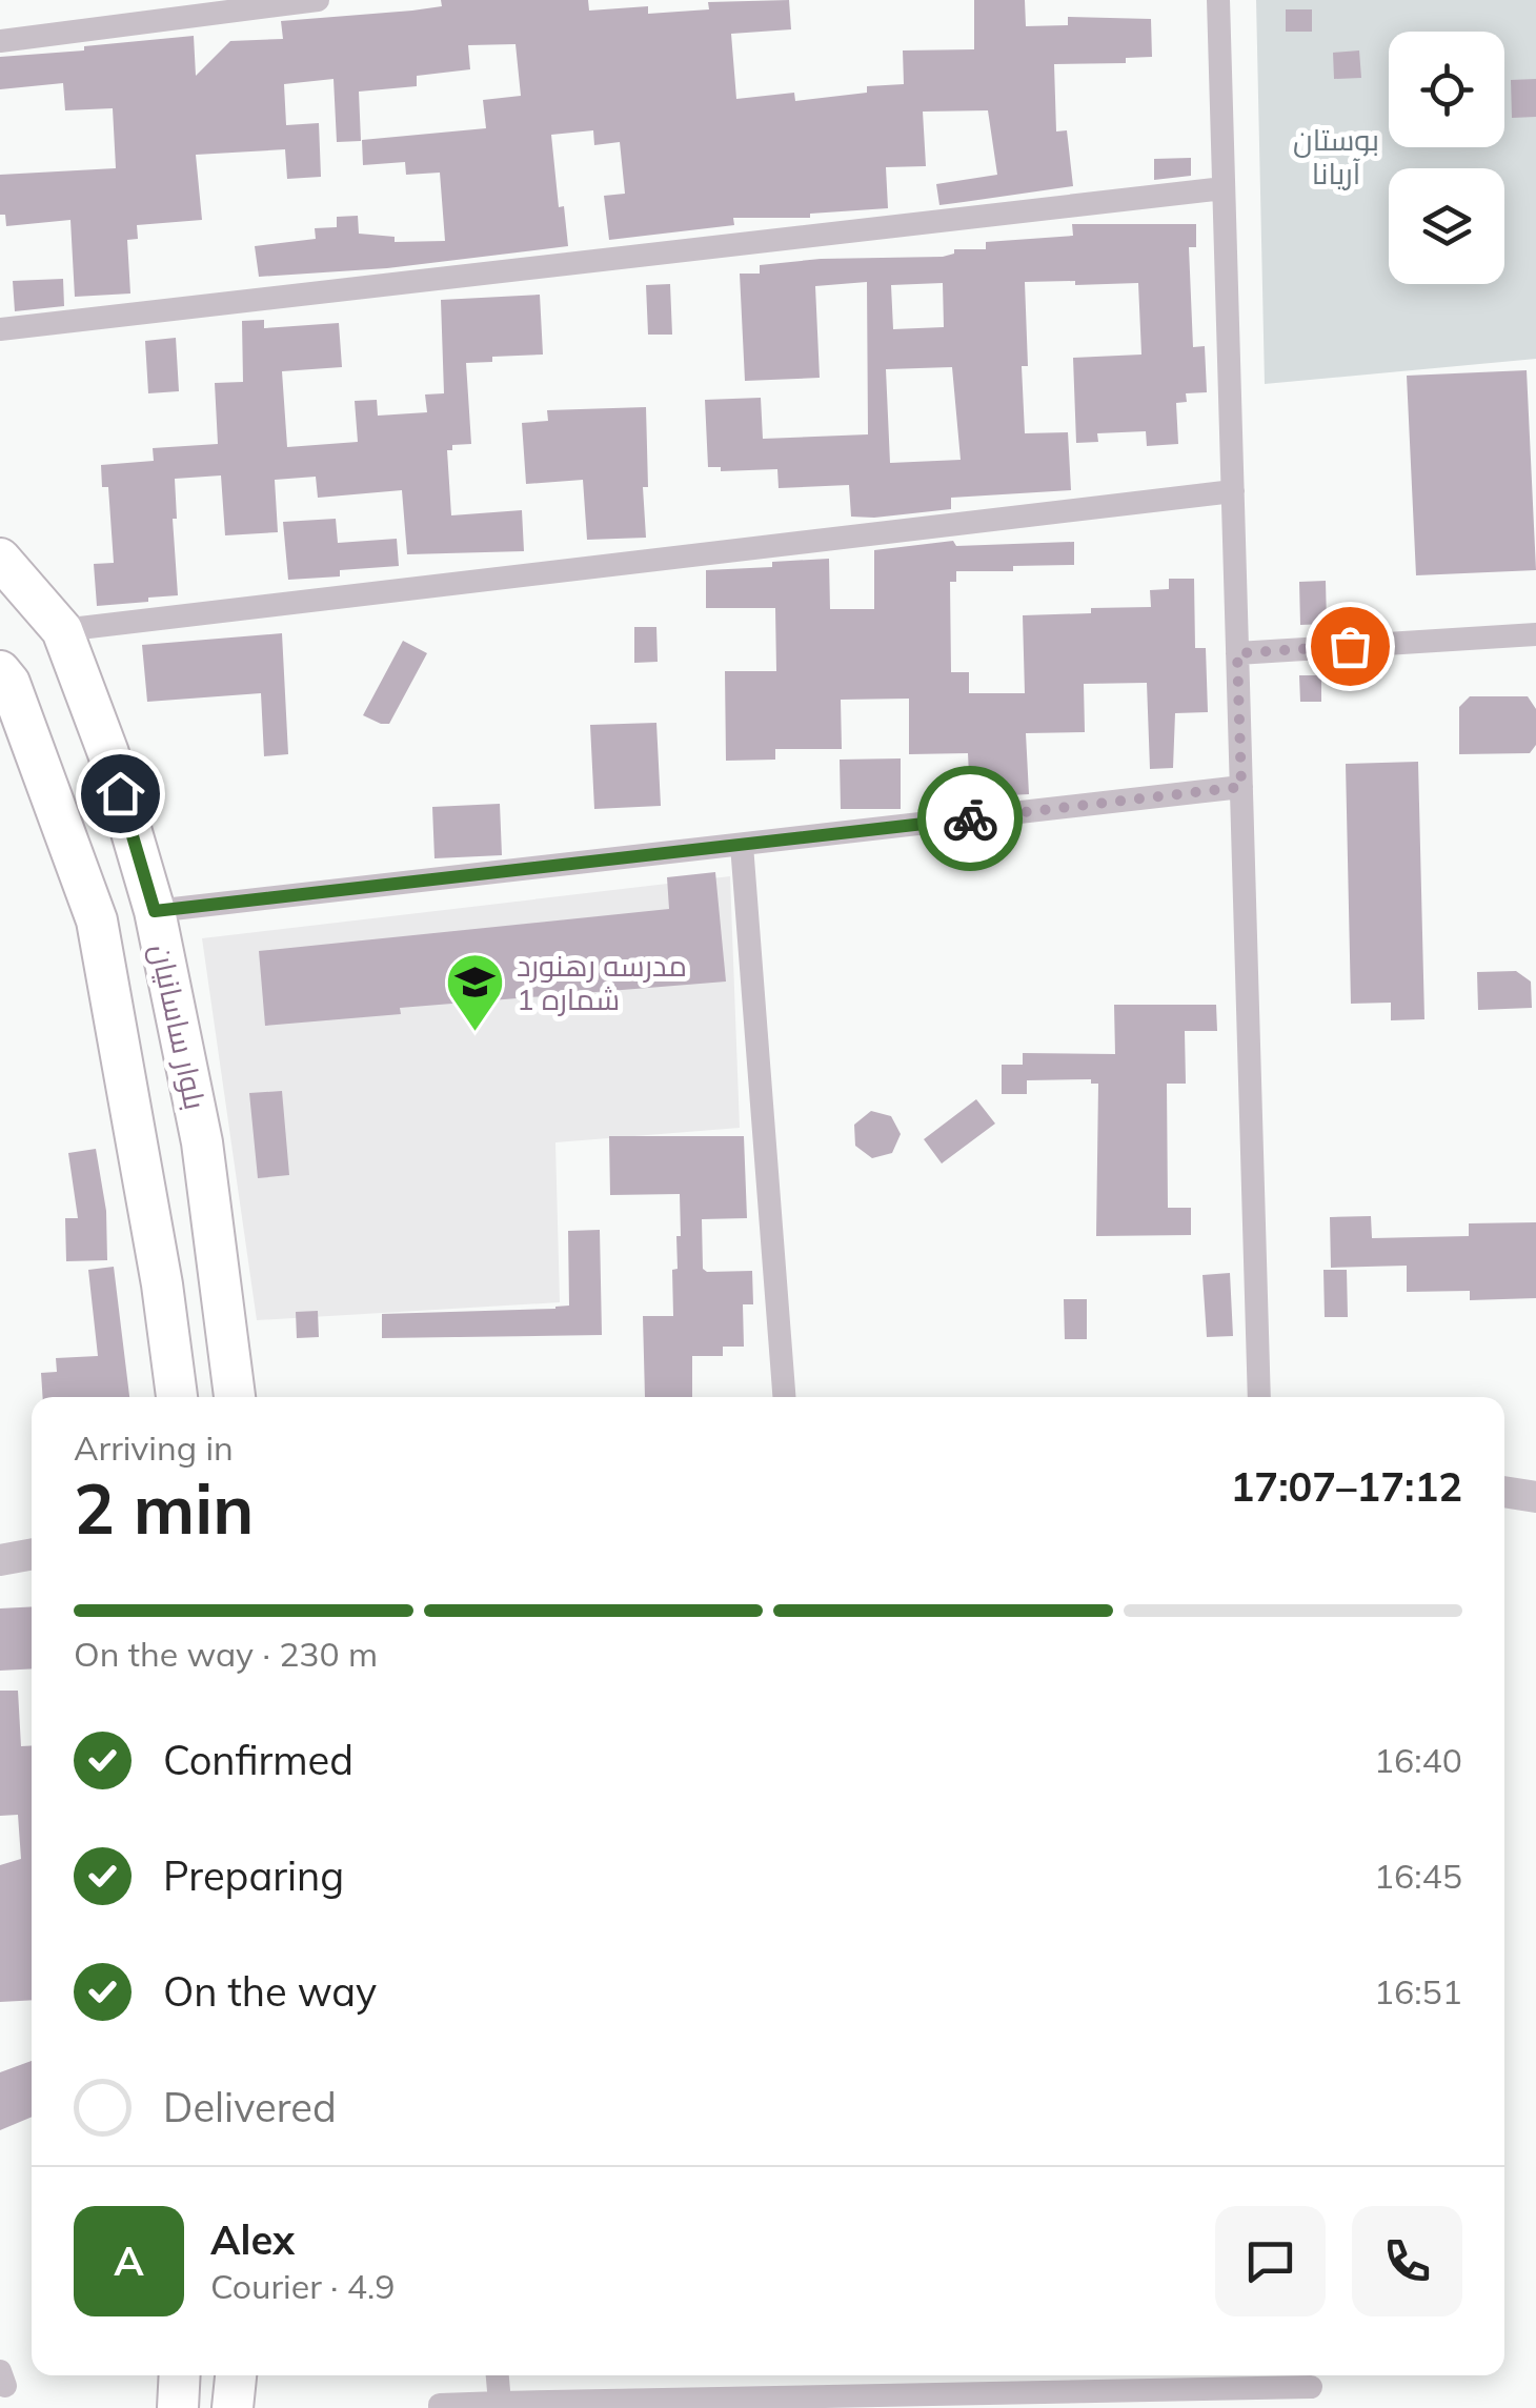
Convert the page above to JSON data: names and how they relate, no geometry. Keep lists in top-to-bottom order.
{
  "streets": {
    "highway": ["بلوار ساسانیان"]
  },
  "parks": ["بوستان آریانا"],
  "places": {
    "school or university": ["مدرسه رهنورد شماره 1"]
  },
  "page": {
    "heading": ["2 min", "Arriving in", "17:07–17:12"],
    "panel": ["Alex", "Courier · 4.9"],
    "bar": "On the way · 230 m",
    "list": [
      ["Confirmed", "16:40"],
      ["Preparing", "16:45"],
      ["On the way", "16:51"],
      "Delivered"
    ],
    "round": "A"
  }
}
